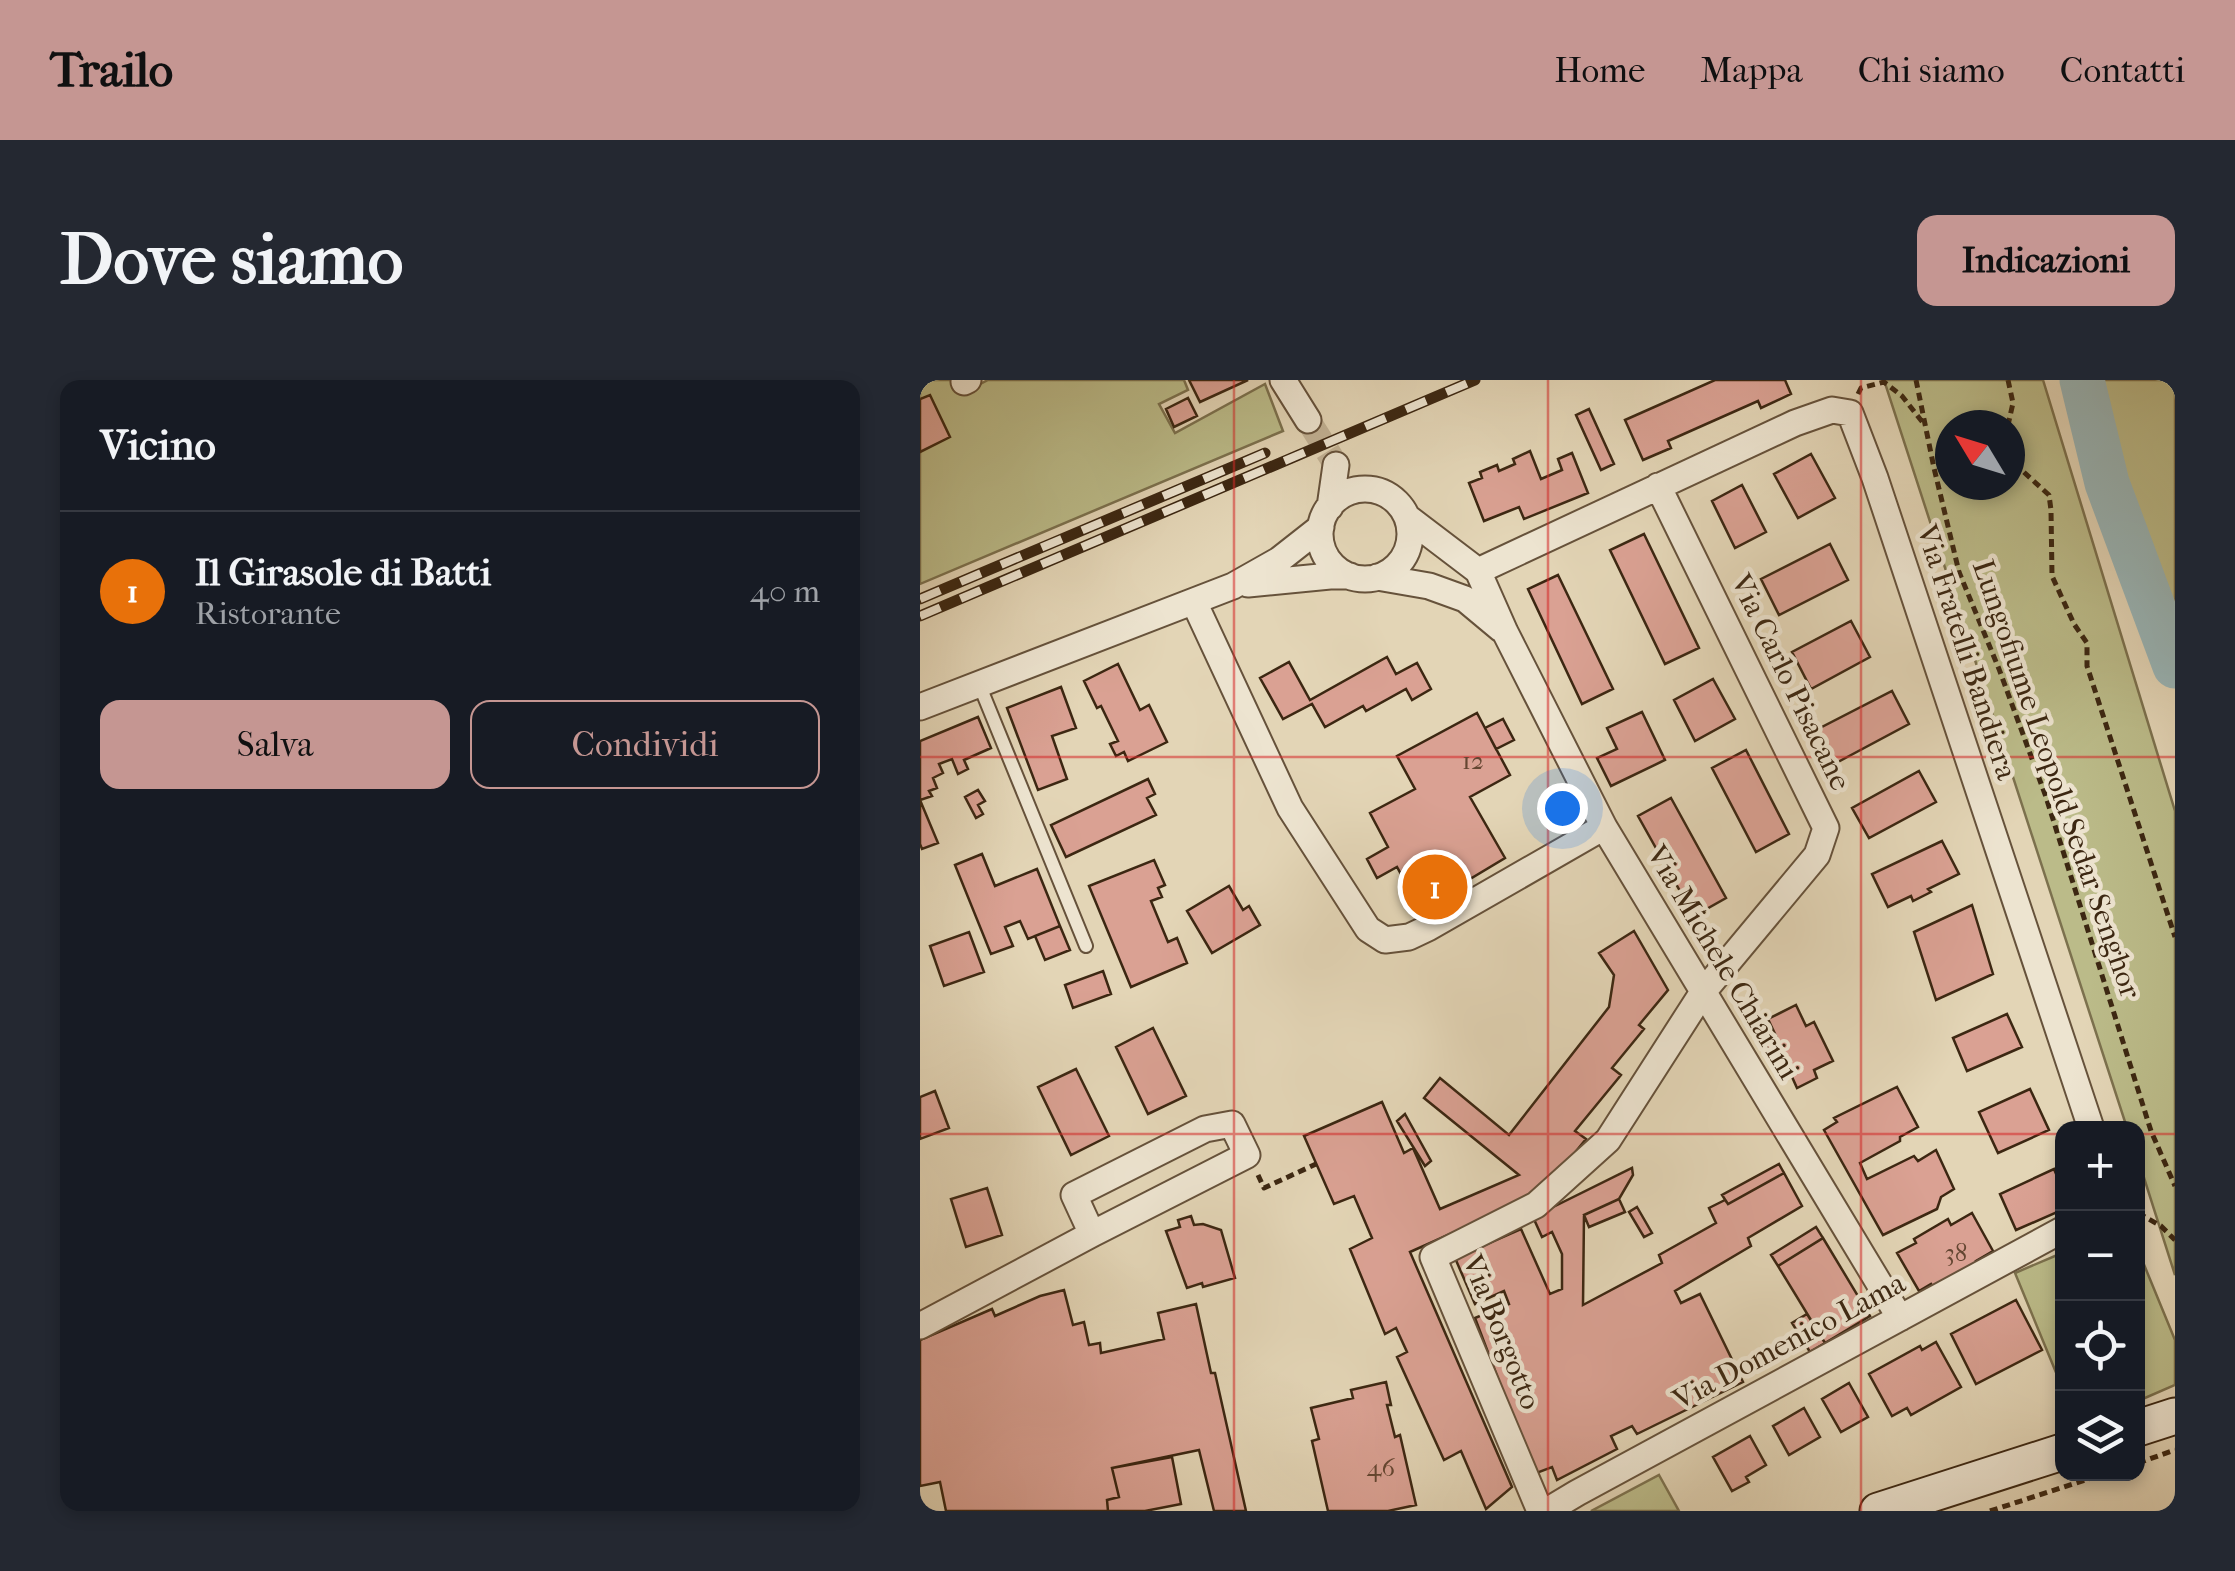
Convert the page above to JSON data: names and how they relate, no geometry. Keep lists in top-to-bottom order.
{
  "streets": {
    "street": [
      "Via Fratelli Bandiera",
      "Via Carlo Pisacane",
      "Via Michele Chiarini",
      "Via Borgotto",
      "Via Domenico Lama"
    ],
    "path": ["Lungofiume Leopold Sedar Senghor"]
  },
  "crossings": [
    ["Via Carlo Pisacane", "Via Michele Chiarini"],
    ["Via Carlo Pisacane", "Via Borgotto"],
    ["Via Michele Chiarini", "Via Borgotto"],
    ["Via Michele Chiarini", "Via Domenico Lama"],
    ["Via Borgotto", "Via Domenico Lama"]
  ],
  "house_numbers": ["12", "38", "46"],
  "north": "top left",
  "page": {
    "header": "Trailo",
    "nav": [
      "Home",
      "Mappa",
      "Chi siamo",
      "Contatti"
    ],
    "buttons": [
      "Indicazioni",
      ["Salva", "Condividi"]
    ],
    "title": "Dove siamo",
    "heading": "Vicino",
    "list": [
      {
        "mark": "1",
        "name": "Il Girasole di Batti",
        "note": "Ristorante",
        "value": "40 m"
      }
    ],
    "pins": "1",
    "map_buttons": ["+", "−"]
  }
}
